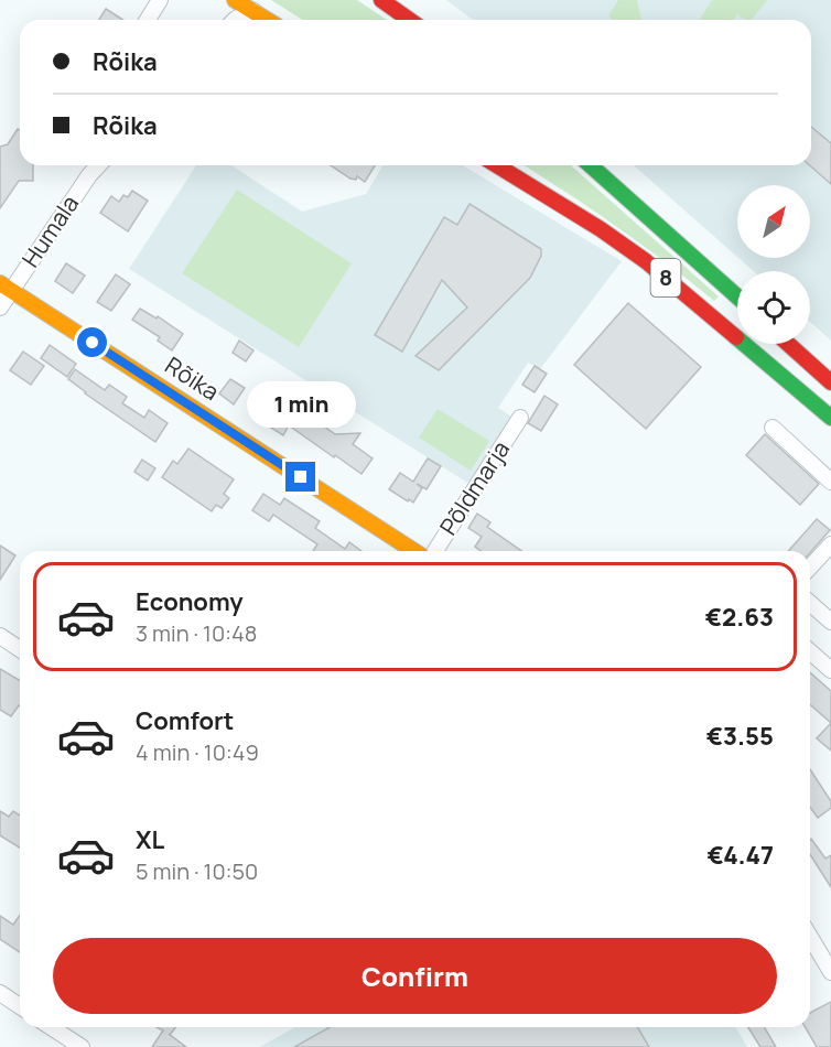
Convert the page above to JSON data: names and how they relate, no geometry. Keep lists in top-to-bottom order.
{
  "streets": {
    "main road": ["8", "Rõika"],
    "street": ["Humala", "Põldmarja"]
  },
  "crossings": [
    ["Humala", "Rõika"]
  ],
  "north": "top right",
  "page": {
    "banner": ["Rõika", "Rõika"],
    "bubble": "1 min",
    "list": [
      {
        "name": "Economy",
        "note": "3 min · 10:48",
        "value": "€2.63"
      },
      {
        "name": "Comfort",
        "note": "4 min · 10:49",
        "value": "€3.55"
      },
      {
        "name": "XL",
        "note": "5 min · 10:50",
        "value": "€4.47"
      }
    ],
    "buttons": "Confirm"
  }
}
